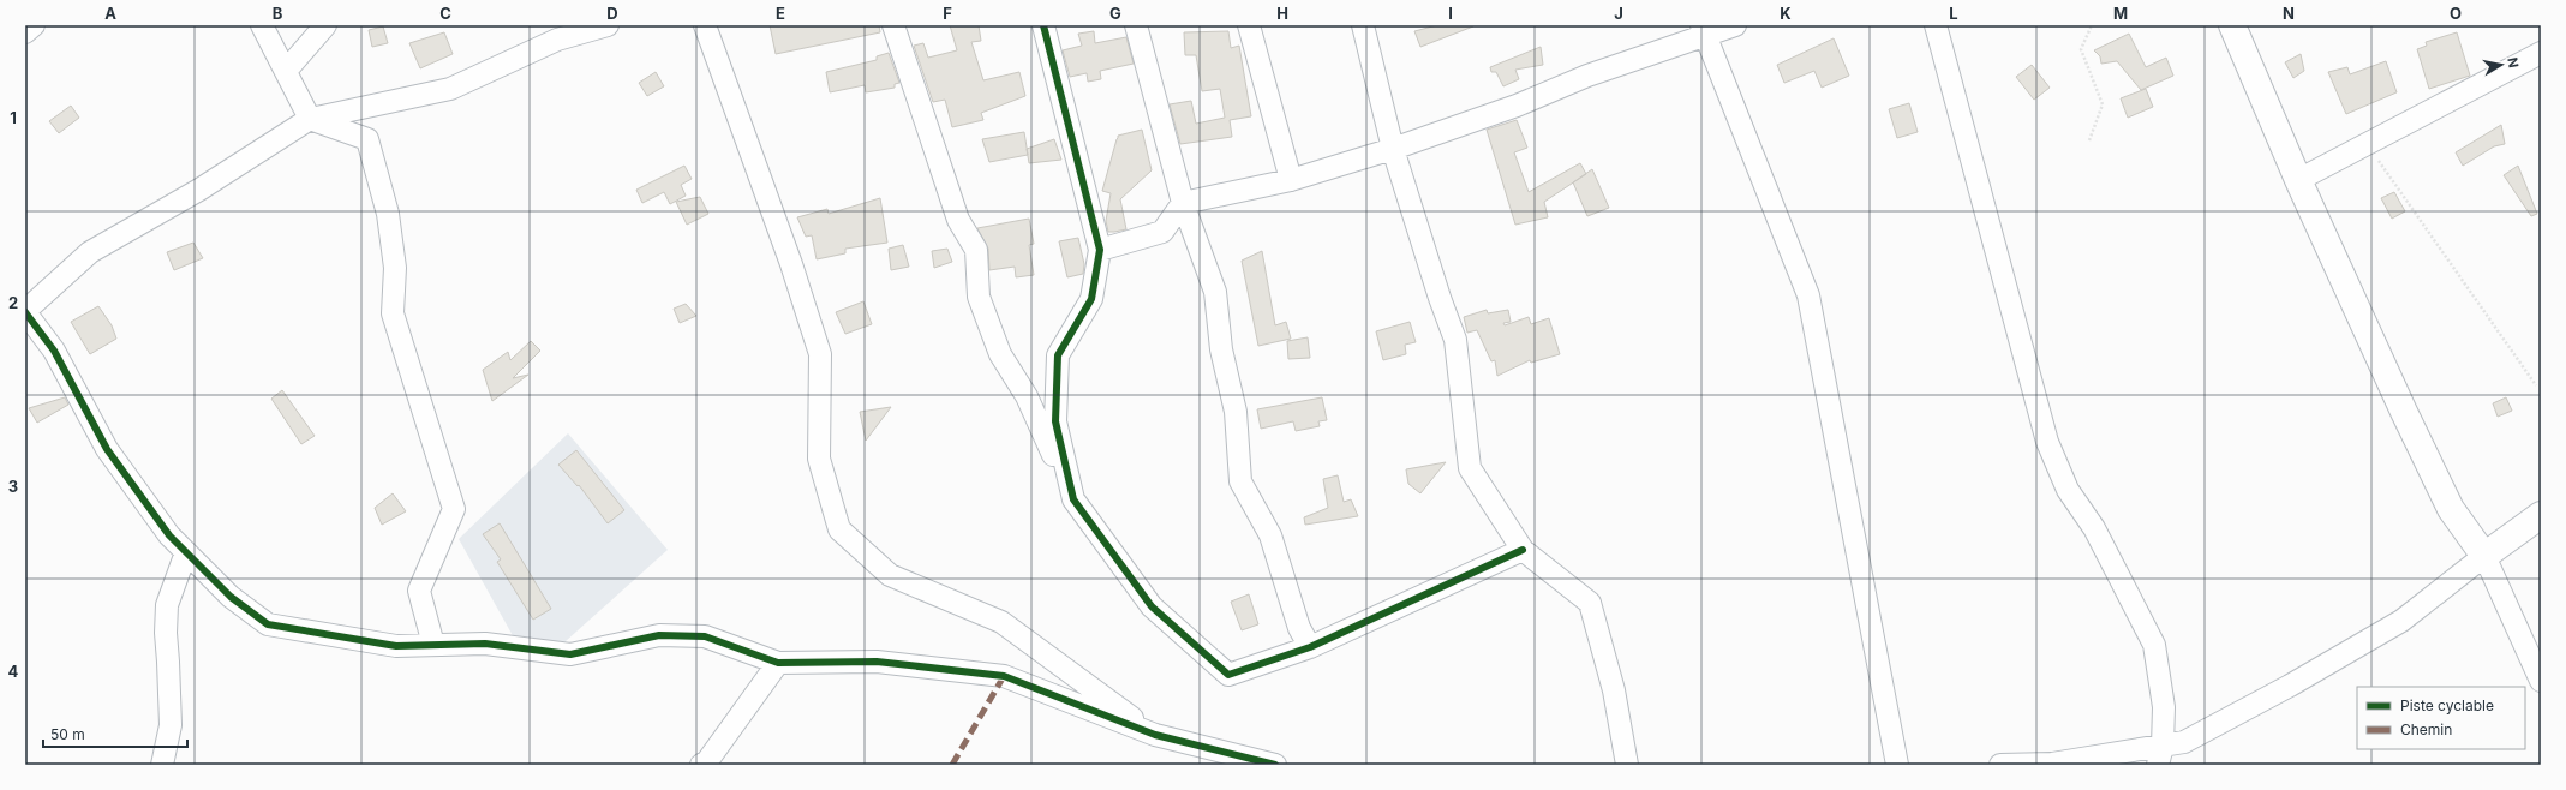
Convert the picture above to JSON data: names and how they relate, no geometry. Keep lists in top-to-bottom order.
{
  "legend": ["Piste cyclable", "Chemin"],
  "scale_bar": "50 m",
  "north": "right",
  "grid": {
    "columns": [
      "A",
      "B",
      "C",
      "D",
      "E",
      "F",
      "G",
      "H",
      "I",
      "J",
      "K",
      "L",
      "M",
      "N",
      "O"
    ],
    "rows": [
      "1",
      "2",
      "3",
      "4"
    ]
  }
}
